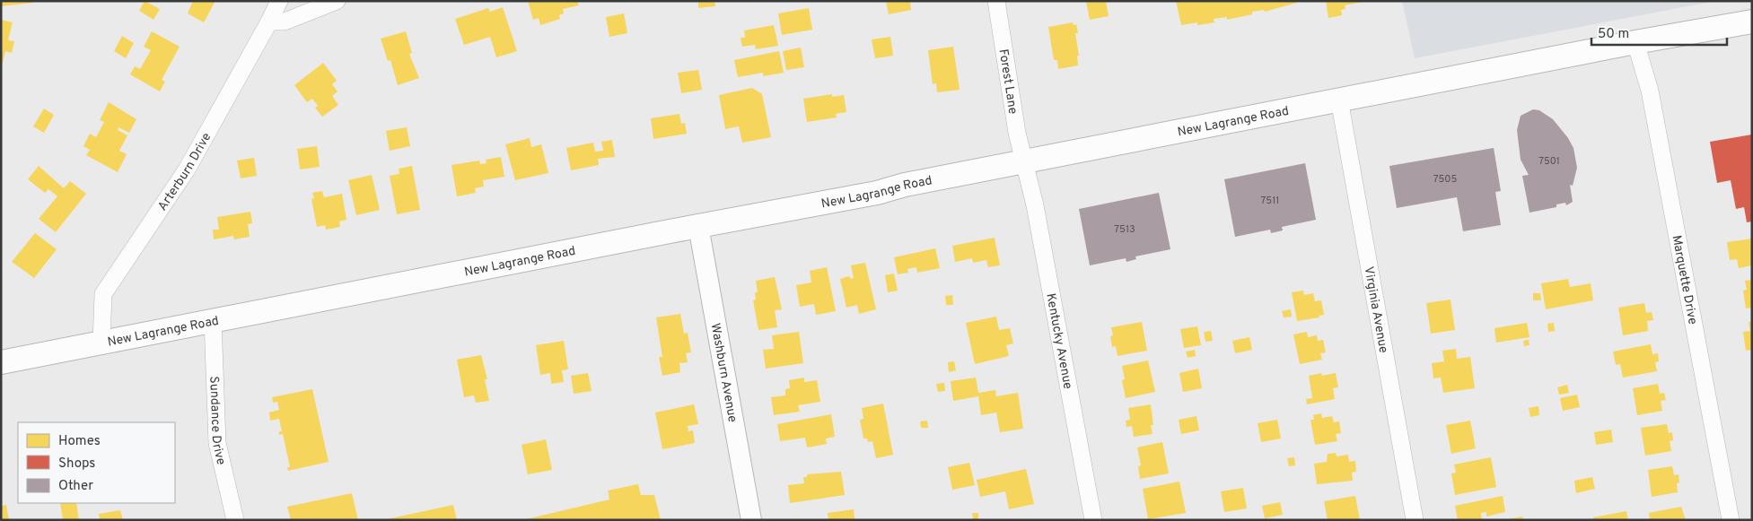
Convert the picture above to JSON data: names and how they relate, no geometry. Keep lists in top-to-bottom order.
{
  "streets": {
    "main road": ["New Lagrange Road"],
    "street": [
      "Forest Lane",
      "Arterburn Drive",
      "Marquette Drive",
      "Virginia Avenue",
      "Kentucky Avenue",
      "Washburn Avenue",
      "Sundance Drive"
    ]
  },
  "crossings": [
    ["Forest Lane", "New Lagrange Road"],
    ["Forest Lane", "Kentucky Avenue"],
    ["New Lagrange Road", "Arterburn Drive"],
    ["New Lagrange Road", "Marquette Drive"],
    ["New Lagrange Road", "Virginia Avenue"],
    ["New Lagrange Road", "Kentucky Avenue"],
    ["New Lagrange Road", "Washburn Avenue"],
    ["New Lagrange Road", "Sundance Drive"]
  ],
  "house_numbers": [
    "7501",
    "7505",
    "7511",
    "7513"
  ],
  "legend": ["Homes", "Shops", "Other"],
  "scale_bar": "50 m"
}
